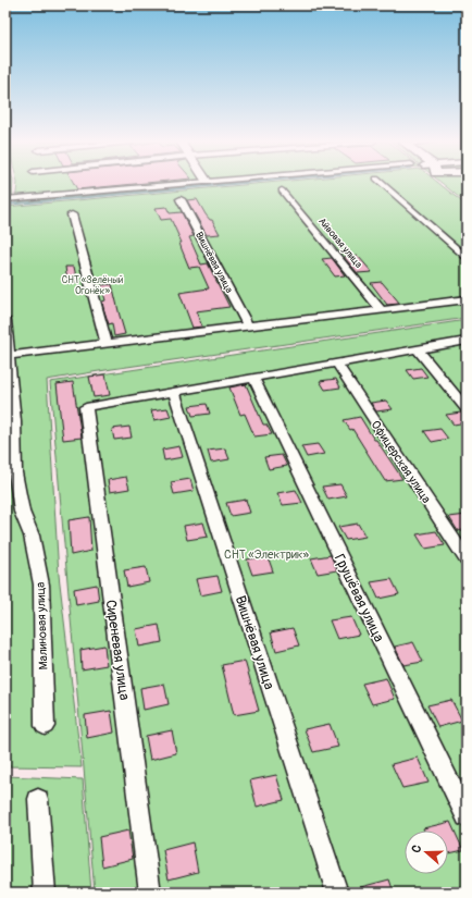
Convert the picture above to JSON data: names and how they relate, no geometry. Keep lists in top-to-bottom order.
{
  "streets": {
    "street": [
      "Айвовая улица",
      "Вишнёвая улица",
      "Офицерская улица",
      "Грушёвая улица",
      "Малиновая улица",
      "Сиреневая улица"
    ]
  },
  "crossings": [
    ["Вишнёвая улица", "Сиреневая улица"]
  ],
  "parks": ["СНТ «Зелёный Огонёк»", "СНТ «Электрик»"],
  "north": "left"
}
